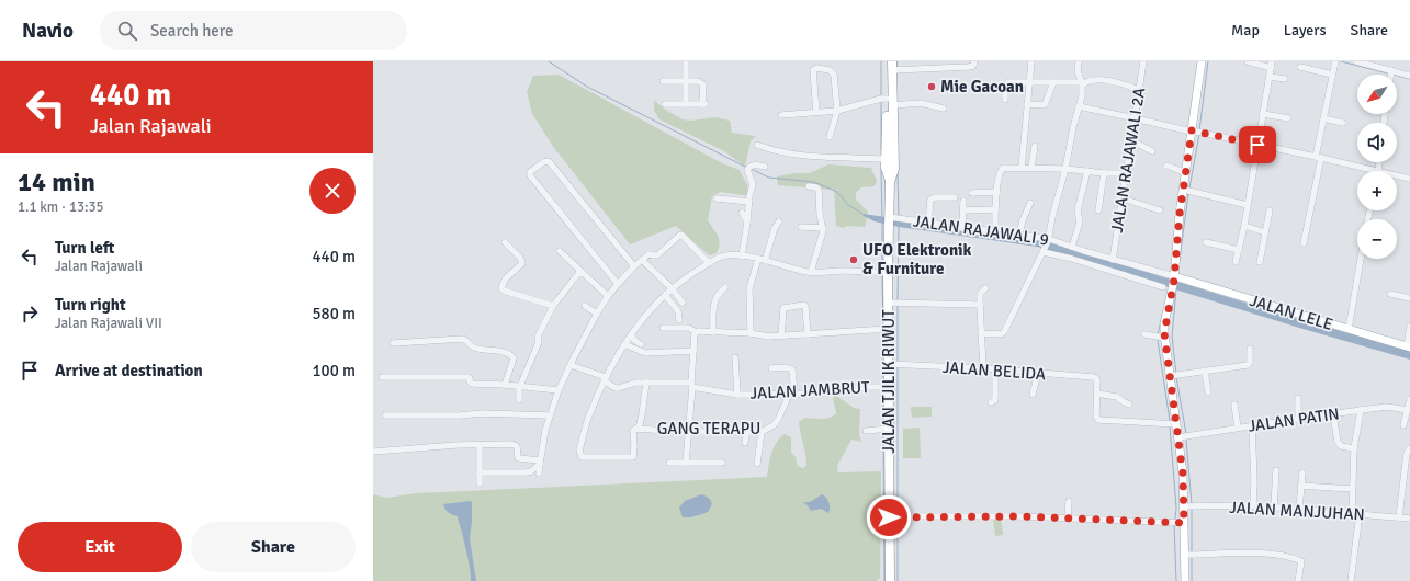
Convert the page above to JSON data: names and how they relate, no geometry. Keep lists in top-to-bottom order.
{
  "streets": {
    "highway": ["JALAN TJILIK RIWUT"],
    "main road": ["JALAN LELE"],
    "street": [
      "JALAN RAJAWALI 2A",
      "JALAN RAJAWALI 9",
      "JALAN BELIDA",
      "JALAN JAMBRUT",
      "JALAN PATIN",
      "GANG TERAPU",
      "JALAN MANJUHAN"
    ]
  },
  "crossings": [
    ["JALAN RAJAWALI 2A", "JALAN RAJAWALI 9"],
    ["JALAN RAJAWALI 9", "JALAN LELE"],
    ["JALAN RAJAWALI 9", "JALAN TJILIK RIWUT"],
    ["JALAN BELIDA", "JALAN TJILIK RIWUT"],
    ["JALAN TJILIK RIWUT", "JALAN JAMBRUT"],
    ["JALAN JAMBRUT", "GANG TERAPU"]
  ],
  "places": ["Mie Gacoan", "UFO Elektronik & Furniture"],
  "north": "bottom left",
  "page": {
    "header": "Navio",
    "search": "Search here",
    "nav": ["Map", "Layers", "Share"],
    "turn": ["440 m", "Jalan Rajawali"],
    "map_buttons": ["+", "−"],
    "heading": ["14 min", "1.1 km · 13:35"],
    "list": [
      {
        "name": "Turn left",
        "note": "Jalan Rajawali",
        "value": "440 m"
      },
      {
        "name": "Turn right",
        "note": "Jalan Rajawali VII",
        "value": "580 m"
      },
      {
        "name": "Arrive at destination",
        "value": "100 m"
      }
    ],
    "buttons": ["Exit", "Share"]
  }
}
